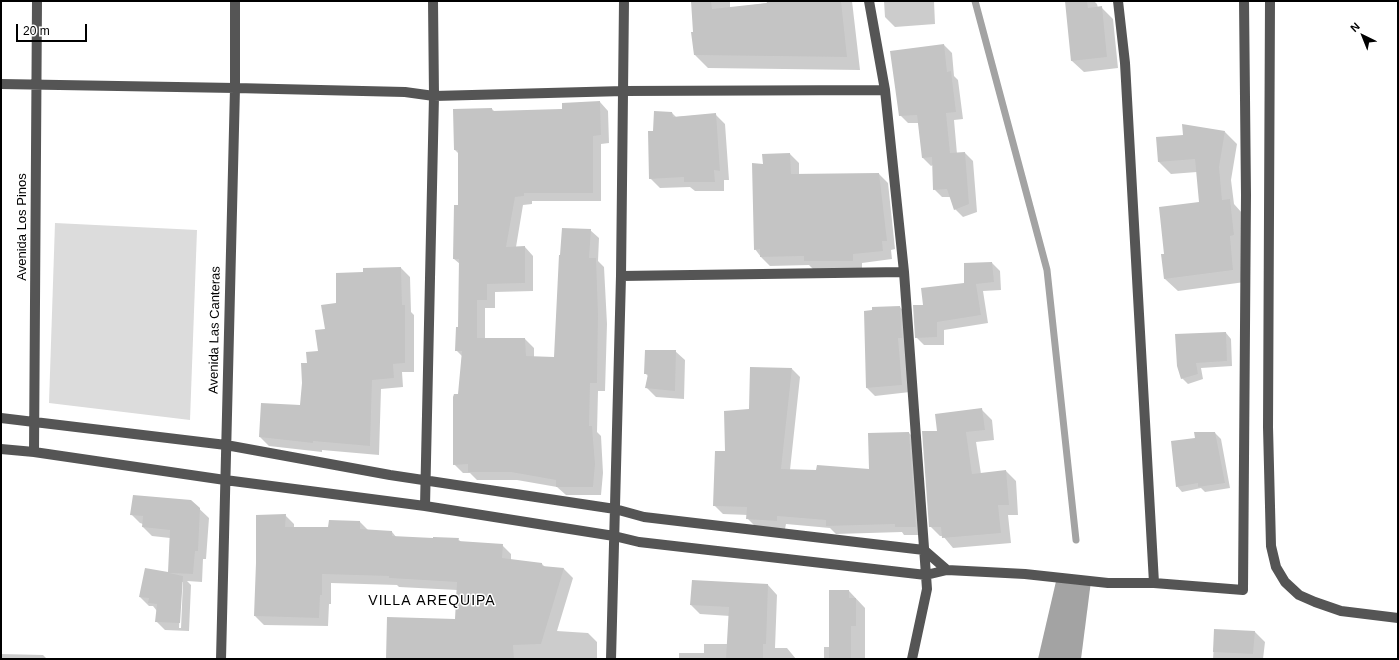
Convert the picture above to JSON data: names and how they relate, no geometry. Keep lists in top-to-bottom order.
{
  "streets": {
    "street": ["Avenida Los Pinos", "Avenida Las Canteras"]
  },
  "districts": ["VILLA AREQUIPA"],
  "scale_bar": "20 m",
  "north": "top left"
}
